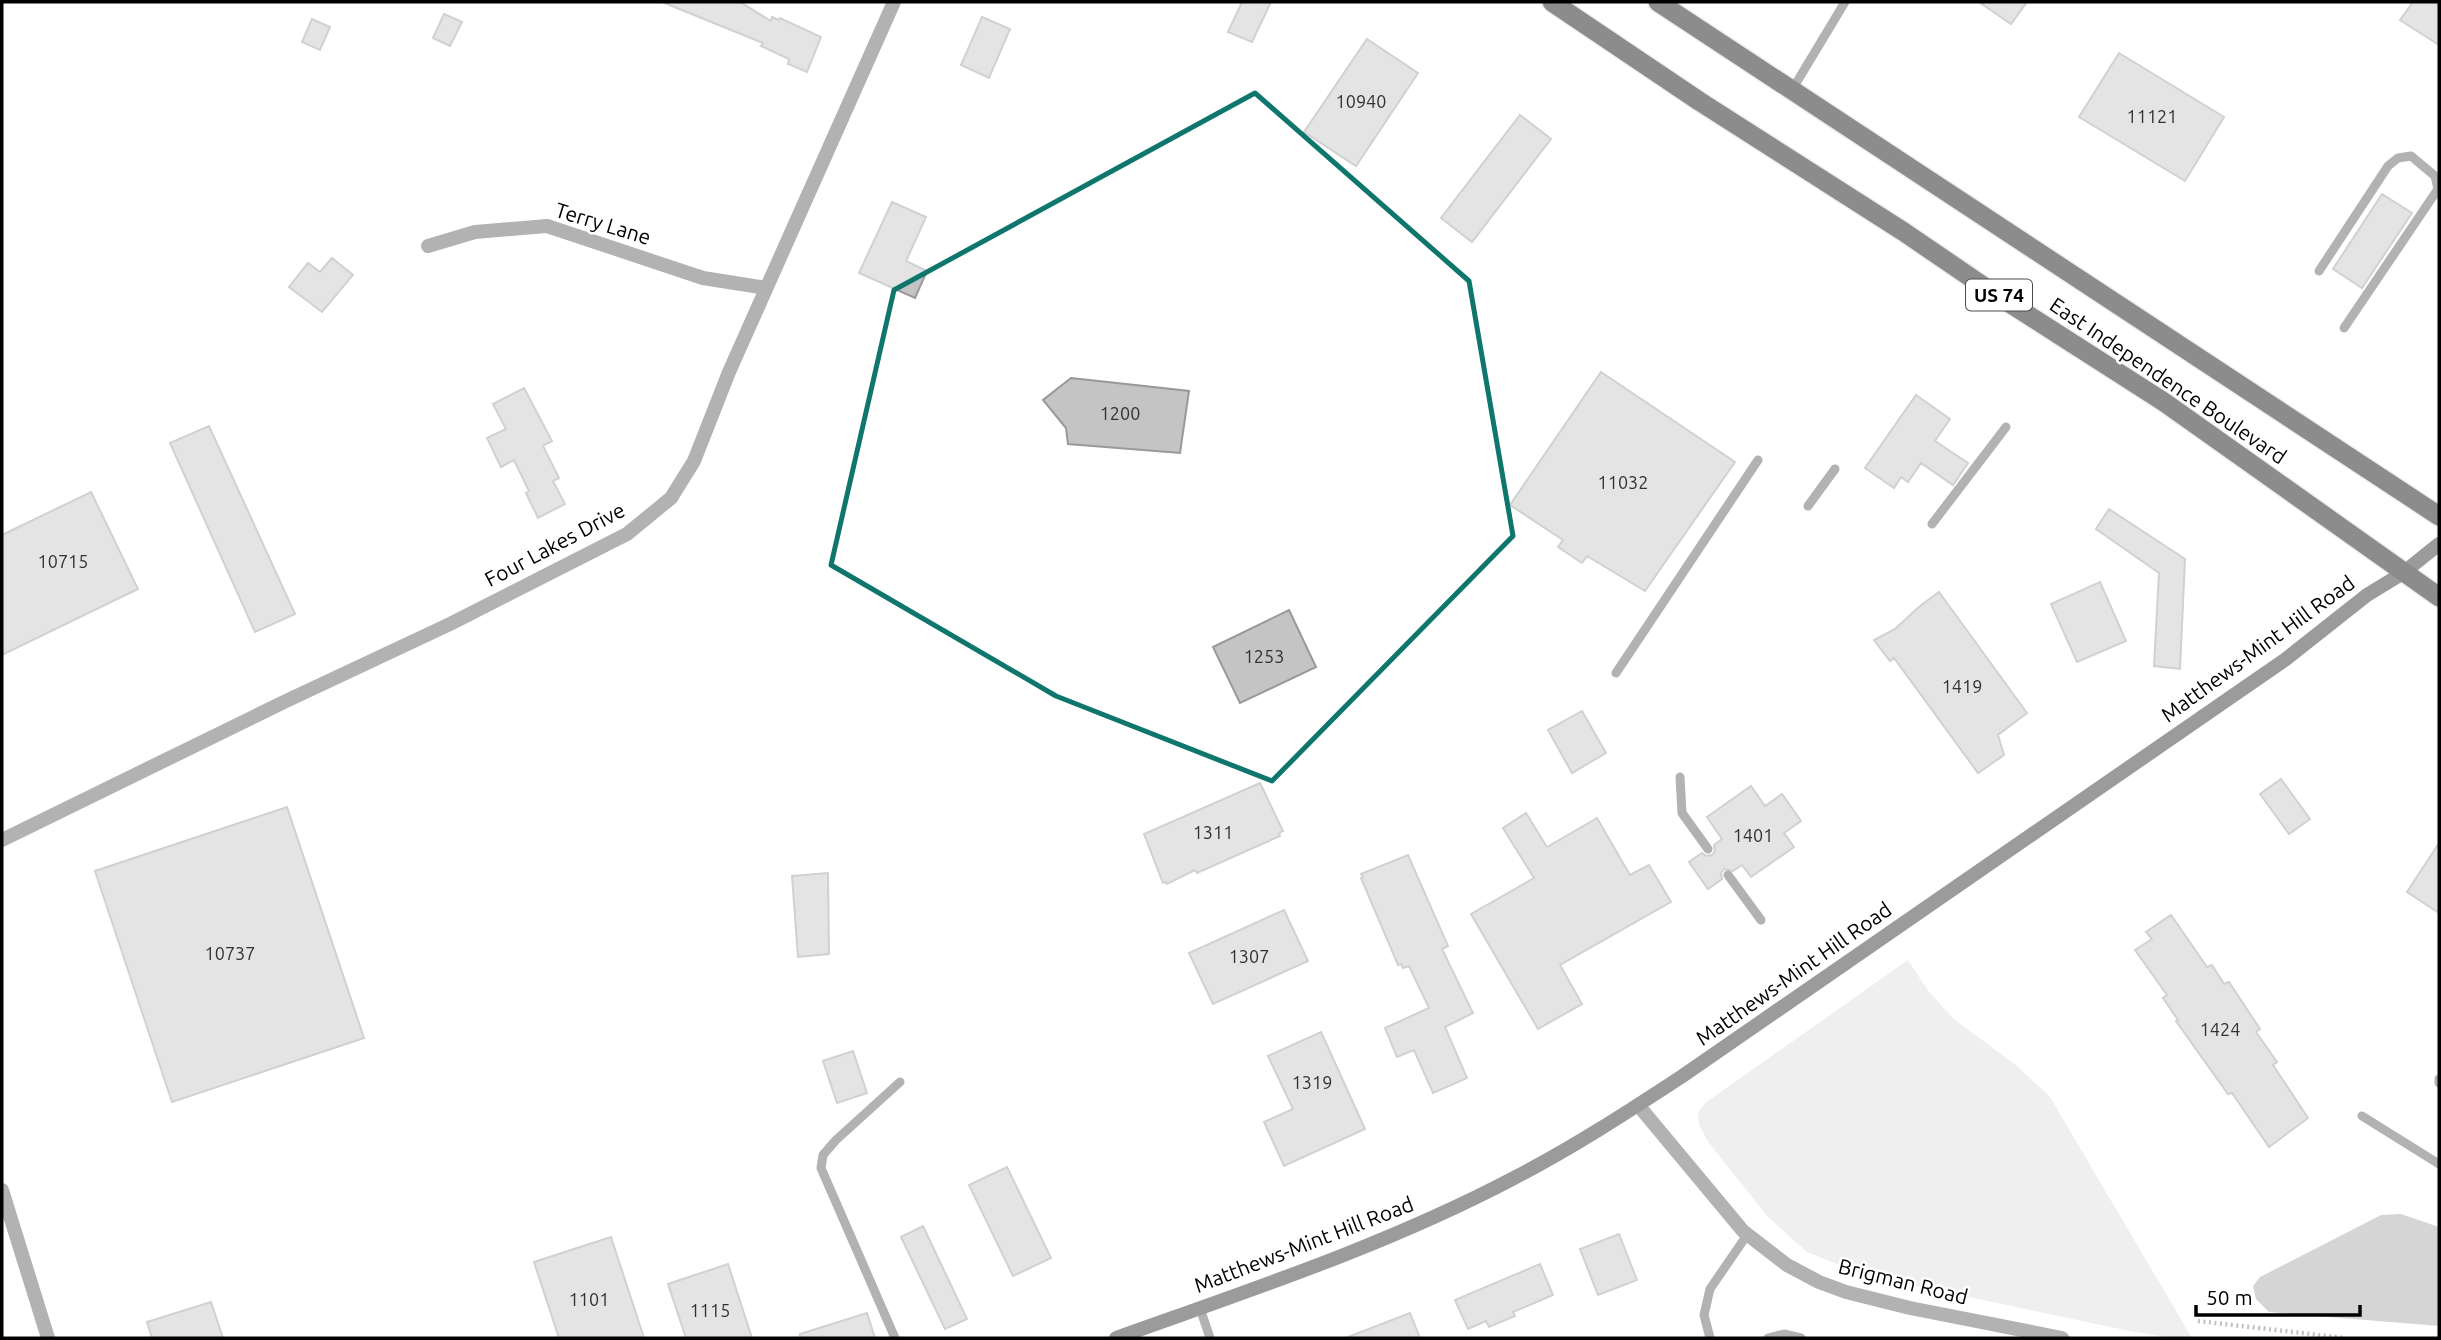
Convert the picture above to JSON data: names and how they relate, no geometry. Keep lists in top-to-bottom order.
{
  "streets": {
    "highway": ["US 74", "East Independence Boulevard"],
    "main road": ["Matthews-Mint Hill Road"],
    "street": ["Terry Lane", "Four Lakes Drive", "Brigman Road"]
  },
  "crossings": [
    ["Terry Lane", "Four Lakes Drive"],
    ["East Independence Boulevard", "Matthews-Mint Hill Road"],
    ["Matthews-Mint Hill Road", "Brigman Road"]
  ],
  "house_numbers": [
    "10940",
    "11121",
    "1200",
    "11032",
    "10715",
    "1253",
    "1419",
    "1311",
    "1401",
    "10737",
    "1307",
    "1424",
    "1319",
    "1101",
    "1115"
  ],
  "scale_bar": "50 m"
}
